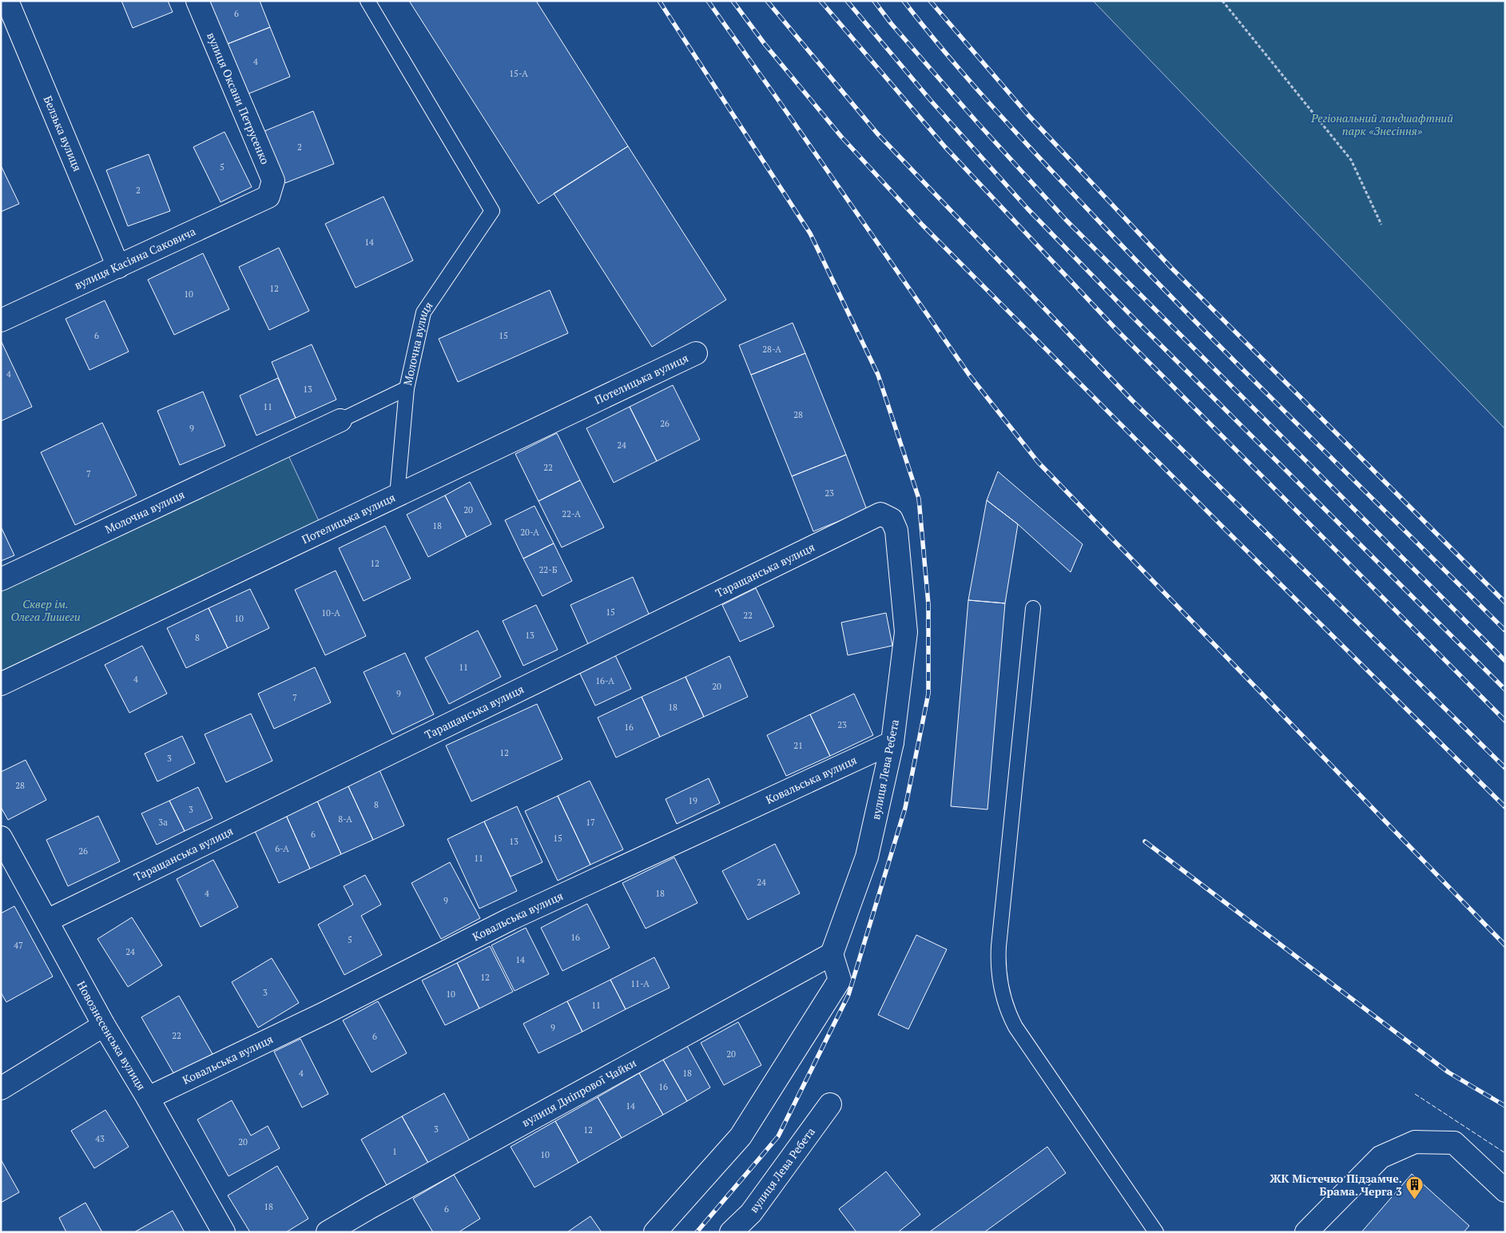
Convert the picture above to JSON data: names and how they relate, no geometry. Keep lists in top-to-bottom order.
{
  "streets": {
    "street": [
      "вулиця Оксани Петрусенко",
      "Белзька вулиця",
      "вулиця Касіяна Саковича",
      "Молочна вулиця",
      "Потелицька вулиця",
      "Таращанська вулиця",
      "вулиця Лева Ребета",
      "Ковальська вулиця",
      "Новознесенська вулиця",
      "вулиця Дніпрової Чайки"
    ]
  },
  "crossings": [
    ["вулиця Оксани Петрусенко", "вулиця Касіяна Саковича"],
    ["Белзька вулиця", "вулиця Касіяна Саковича"],
    ["Таращанська вулиця", "вулиця Лева Ребета"],
    ["Таращанська вулиця", "Новознесенська вулиця"],
    ["вулиця Лева Ребета", "Ковальська вулиця"],
    ["вулиця Лева Ребета", "вулиця Дніпрової Чайки"],
    ["Ковальська вулиця", "Новознесенська вулиця"]
  ],
  "parks": ["Регіональний ландшафтний парк «Знесіння»", "Сквер ім. Олега Лишеги"],
  "places": {
    "building": ["ЖК Містечко Підзамче. Брама. Черга 3"]
  },
  "house_numbers": [
    "6",
    "4",
    "15-А",
    "2",
    "5",
    "2",
    "14",
    "12",
    "10",
    "6",
    "15",
    "28-А",
    "4",
    "13",
    "11",
    "28",
    "26",
    "9",
    "24",
    "22",
    "7",
    "23",
    "20",
    "22-А",
    "18",
    "20-А",
    "12",
    "22-Б",
    "15",
    "10-А",
    "22",
    "10",
    "13",
    "8",
    "11",
    "4",
    "16-А",
    "20",
    "9",
    "7",
    "18",
    "23",
    "16",
    "21",
    "12",
    "3",
    "28",
    "19",
    "8",
    "3",
    "8-А",
    "3а",
    "17",
    "6",
    "15",
    "13",
    "6-А",
    "26",
    "11",
    "24",
    "4",
    "18",
    "9",
    "16",
    "5",
    "47",
    "24",
    "14",
    "12",
    "11-А",
    "3",
    "10",
    "11",
    "9",
    "22",
    "6",
    "20",
    "4",
    "18",
    "16",
    "14",
    "3",
    "12",
    "43",
    "20",
    "1",
    "10",
    "18",
    "6"
  ]
}
